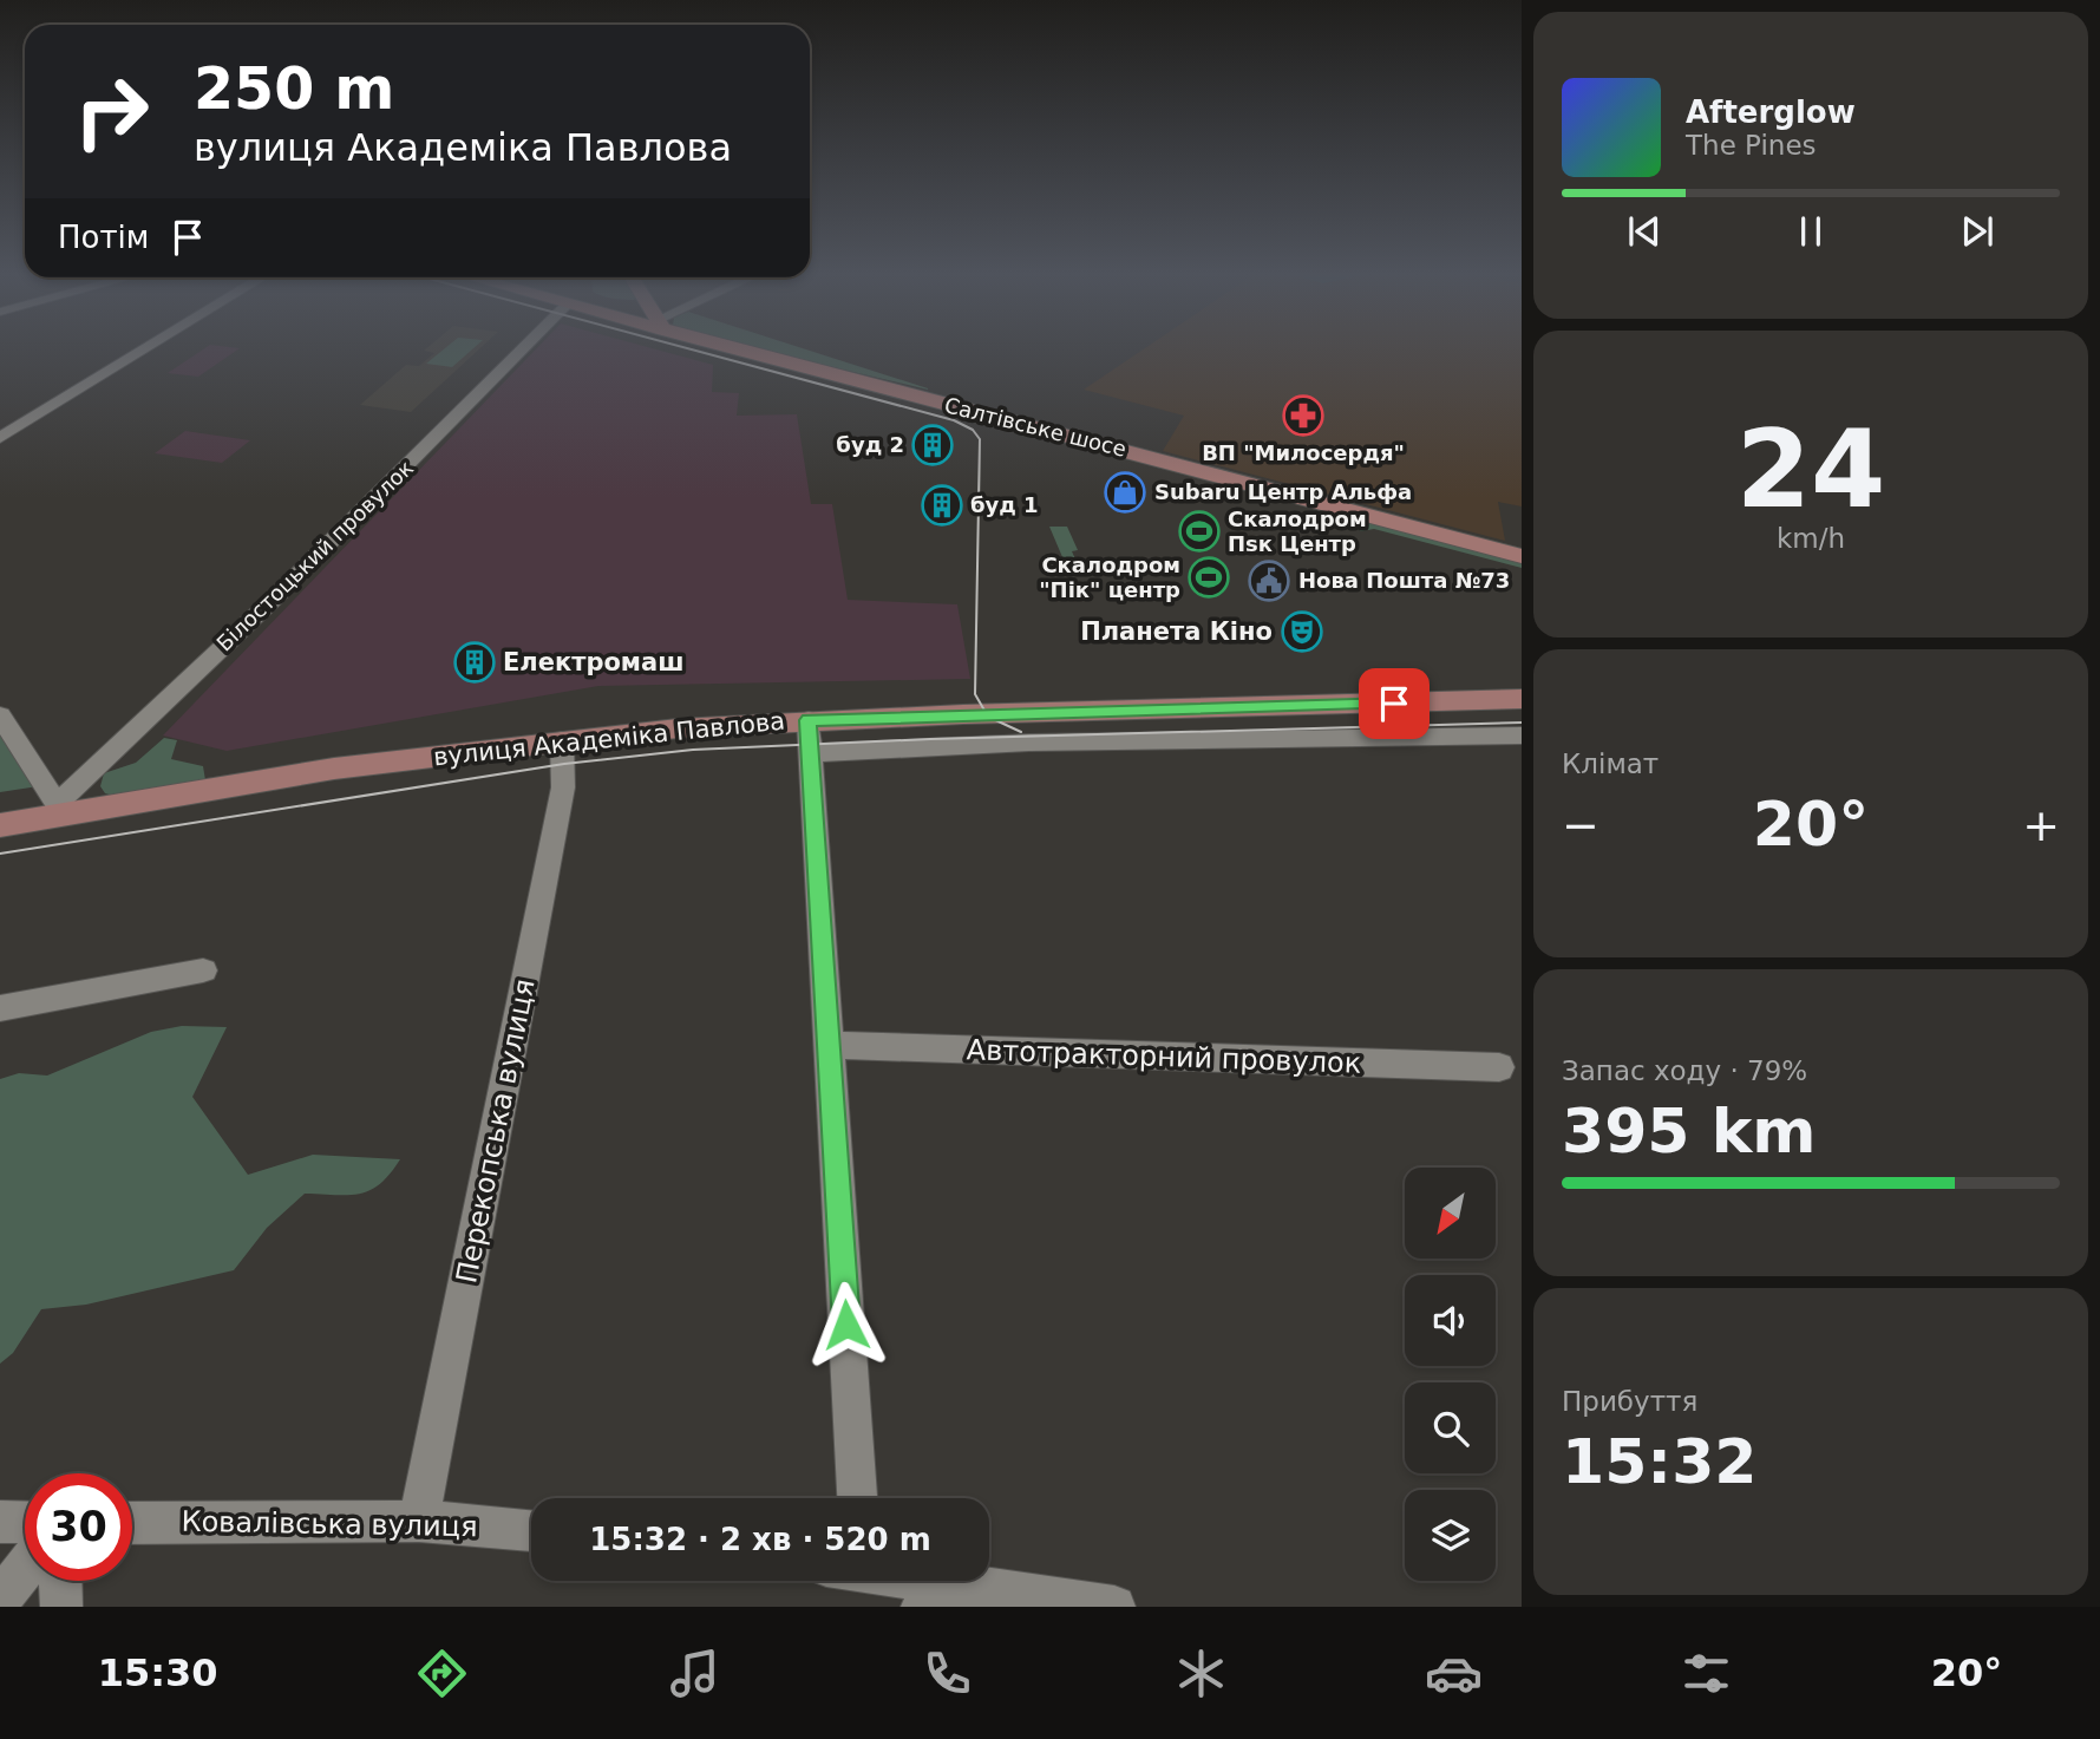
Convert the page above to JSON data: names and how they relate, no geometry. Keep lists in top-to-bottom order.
{
  "streets": {
    "main road": ["Салтівське шосе", "вулиця Академіка Павлова"],
    "street": [
      "Білостоцький провулок",
      "Автотракторний провулок",
      "Перекопська вулиця",
      "Ковалівська вулиця"
    ]
  },
  "crossings": [
    ["Білостоцький провулок", "вулиця Академіка Павлова"],
    ["вулиця Академіка Павлова", "Перекопська вулиця"],
    ["Перекопська вулиця", "Ковалівська вулиця"]
  ],
  "places": {
    "pharmacy": ["ВП \"Милосердя\""],
    "building": ["буд 2", "буд 1", "Електромаш"],
    "shop": ["Subaru Центр Альфа"],
    "sports": ["Скалодром Пsк Центр", "Скалодром \"Пік\" центр"],
    "public building": ["Нова Пошта №73"],
    "theatre": ["Планета Кіно"]
  },
  "north": "bottom left",
  "page": {
    "turn": ["250 m", "вулиця Академіка Павлова"],
    "song": ["Afterglow", "The Pines"],
    "then": "Потім",
    "tile": [
      ["24", "km/h"],
      "Клімат",
      ["Запас ходу · 79%", "395 km"],
      ["Прибуття", "15:32"]
    ],
    "heat": ["−", "20°", "+"],
    "limit": "30",
    "trip": "15:32 · 2 хв · 520 m",
    "tabs": ["15:30", "20°"]
  }
}
